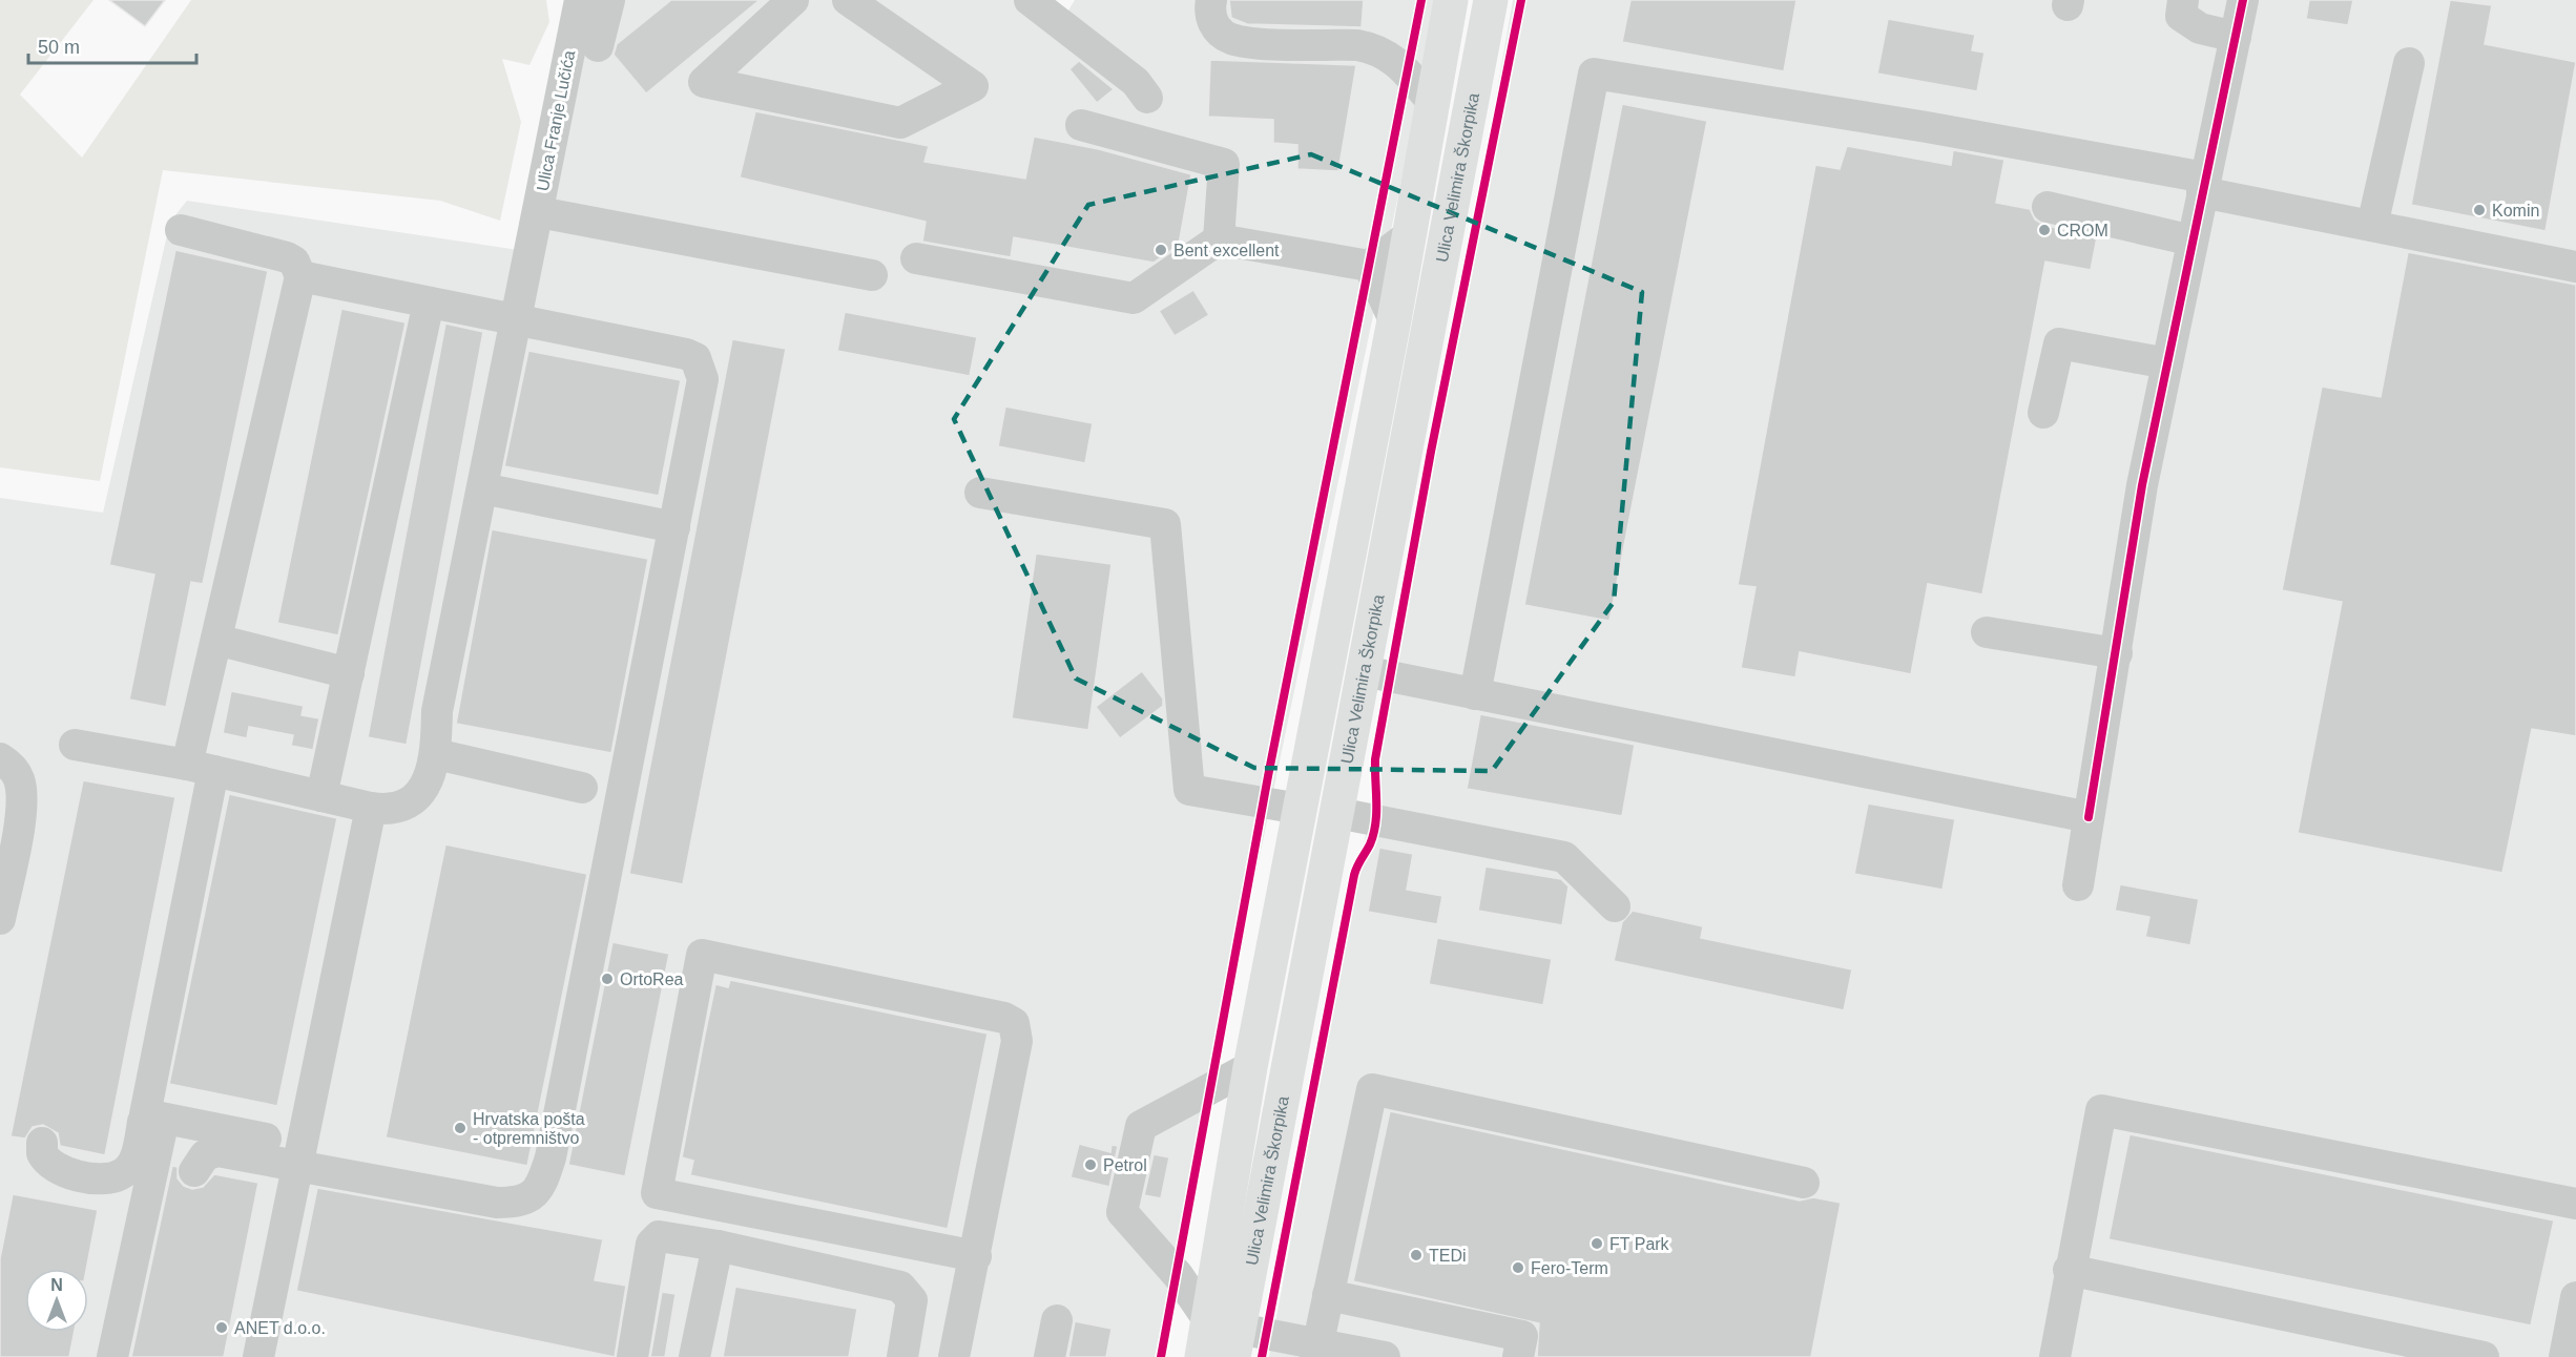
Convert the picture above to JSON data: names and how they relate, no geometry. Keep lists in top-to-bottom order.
{
  "streets": {
    "main road": ["Ulica Velimira Škorpika"],
    "street": ["Ulica Franje Lučića"]
  },
  "places": [
    "Komin",
    "CROM",
    "Bent excellent",
    "OrtoRea",
    "Hrvatska pošta - otpremništvo",
    "Petrol",
    "FT Park",
    "TEDi",
    "Fero-Term",
    "ANET d.o.o."
  ],
  "scale_bar": "50 m",
  "north": "top"
}
